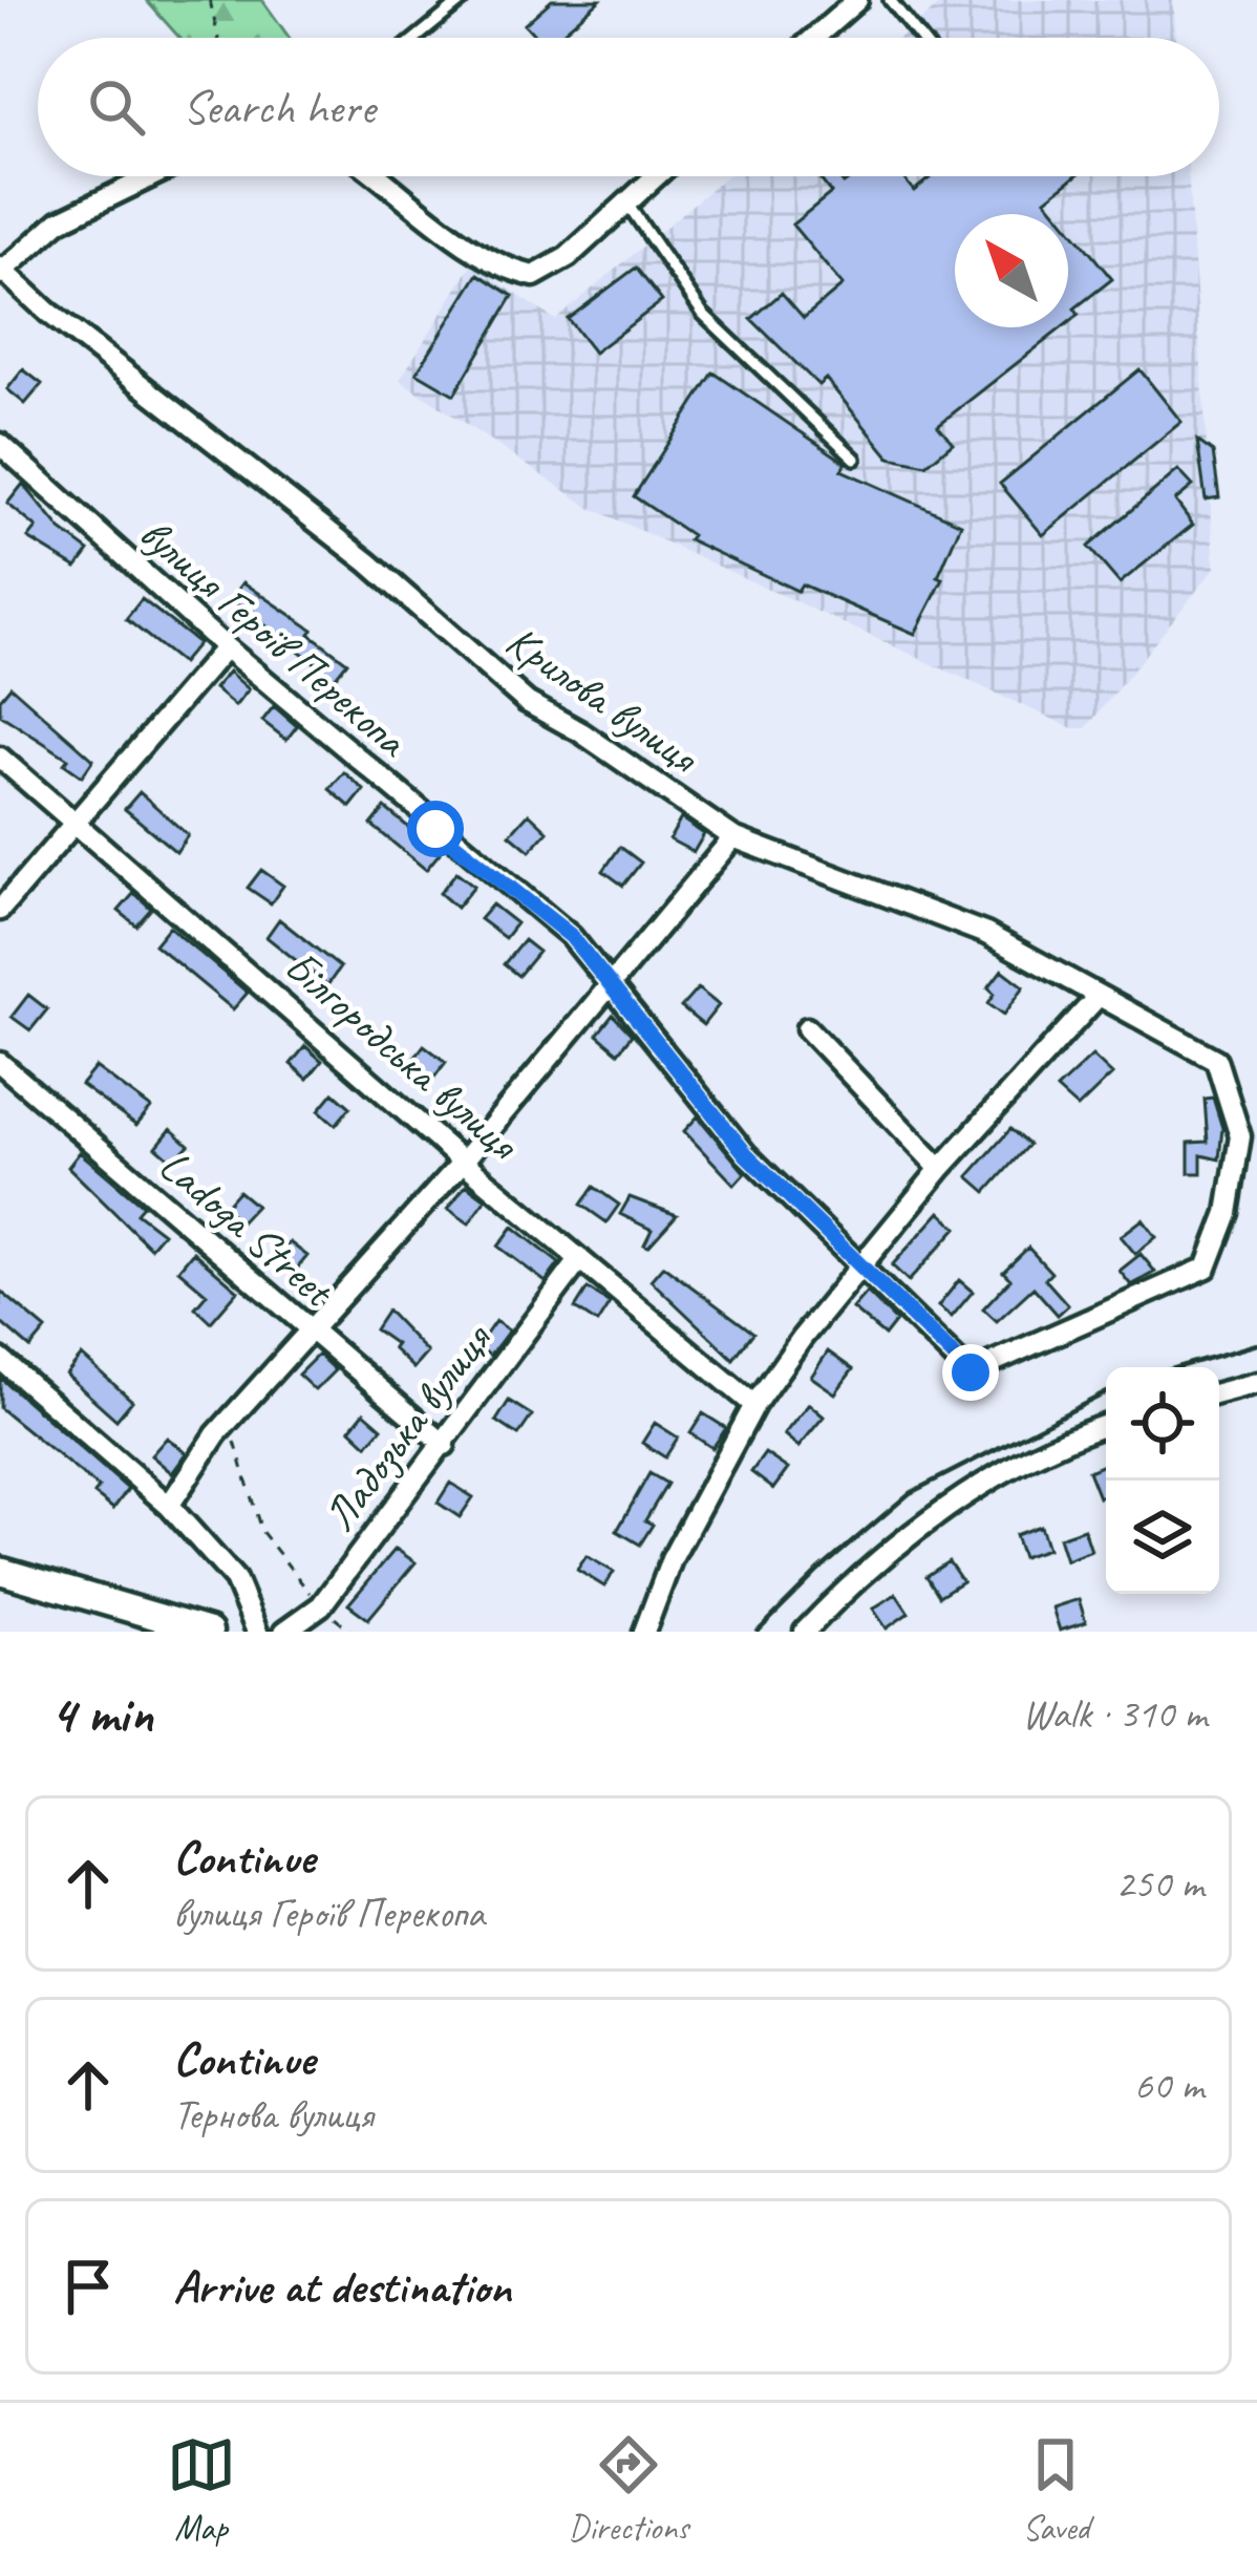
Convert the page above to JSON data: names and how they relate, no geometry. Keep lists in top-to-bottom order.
{
  "streets": {
    "street": [
      "вулиця Героїв Перекопа",
      "Крилова вулиця",
      "Білгородська вулиця",
      "Ladoga Street",
      "Ладозька вулиця"
    ]
  },
  "crossings": [
    ["вулиця Героїв Перекопа", "Крилова вулиця"],
    ["Білгородська вулиця", "Ладозька вулиця"],
    ["Ladoga Street", "Ладозька вулиця"]
  ],
  "north": "top left",
  "page": {
    "search": "Search here",
    "heading": ["4 min", "Walk · 310 m"],
    "list": [
      ["Continue", "вулиця Героїв Перекопа", "250 m"],
      ["Continue", "Тернова вулиця", "60 m"],
      "Arrive at destination"
    ],
    "nav": ["Map", "Directions", "Saved"]
  }
}
